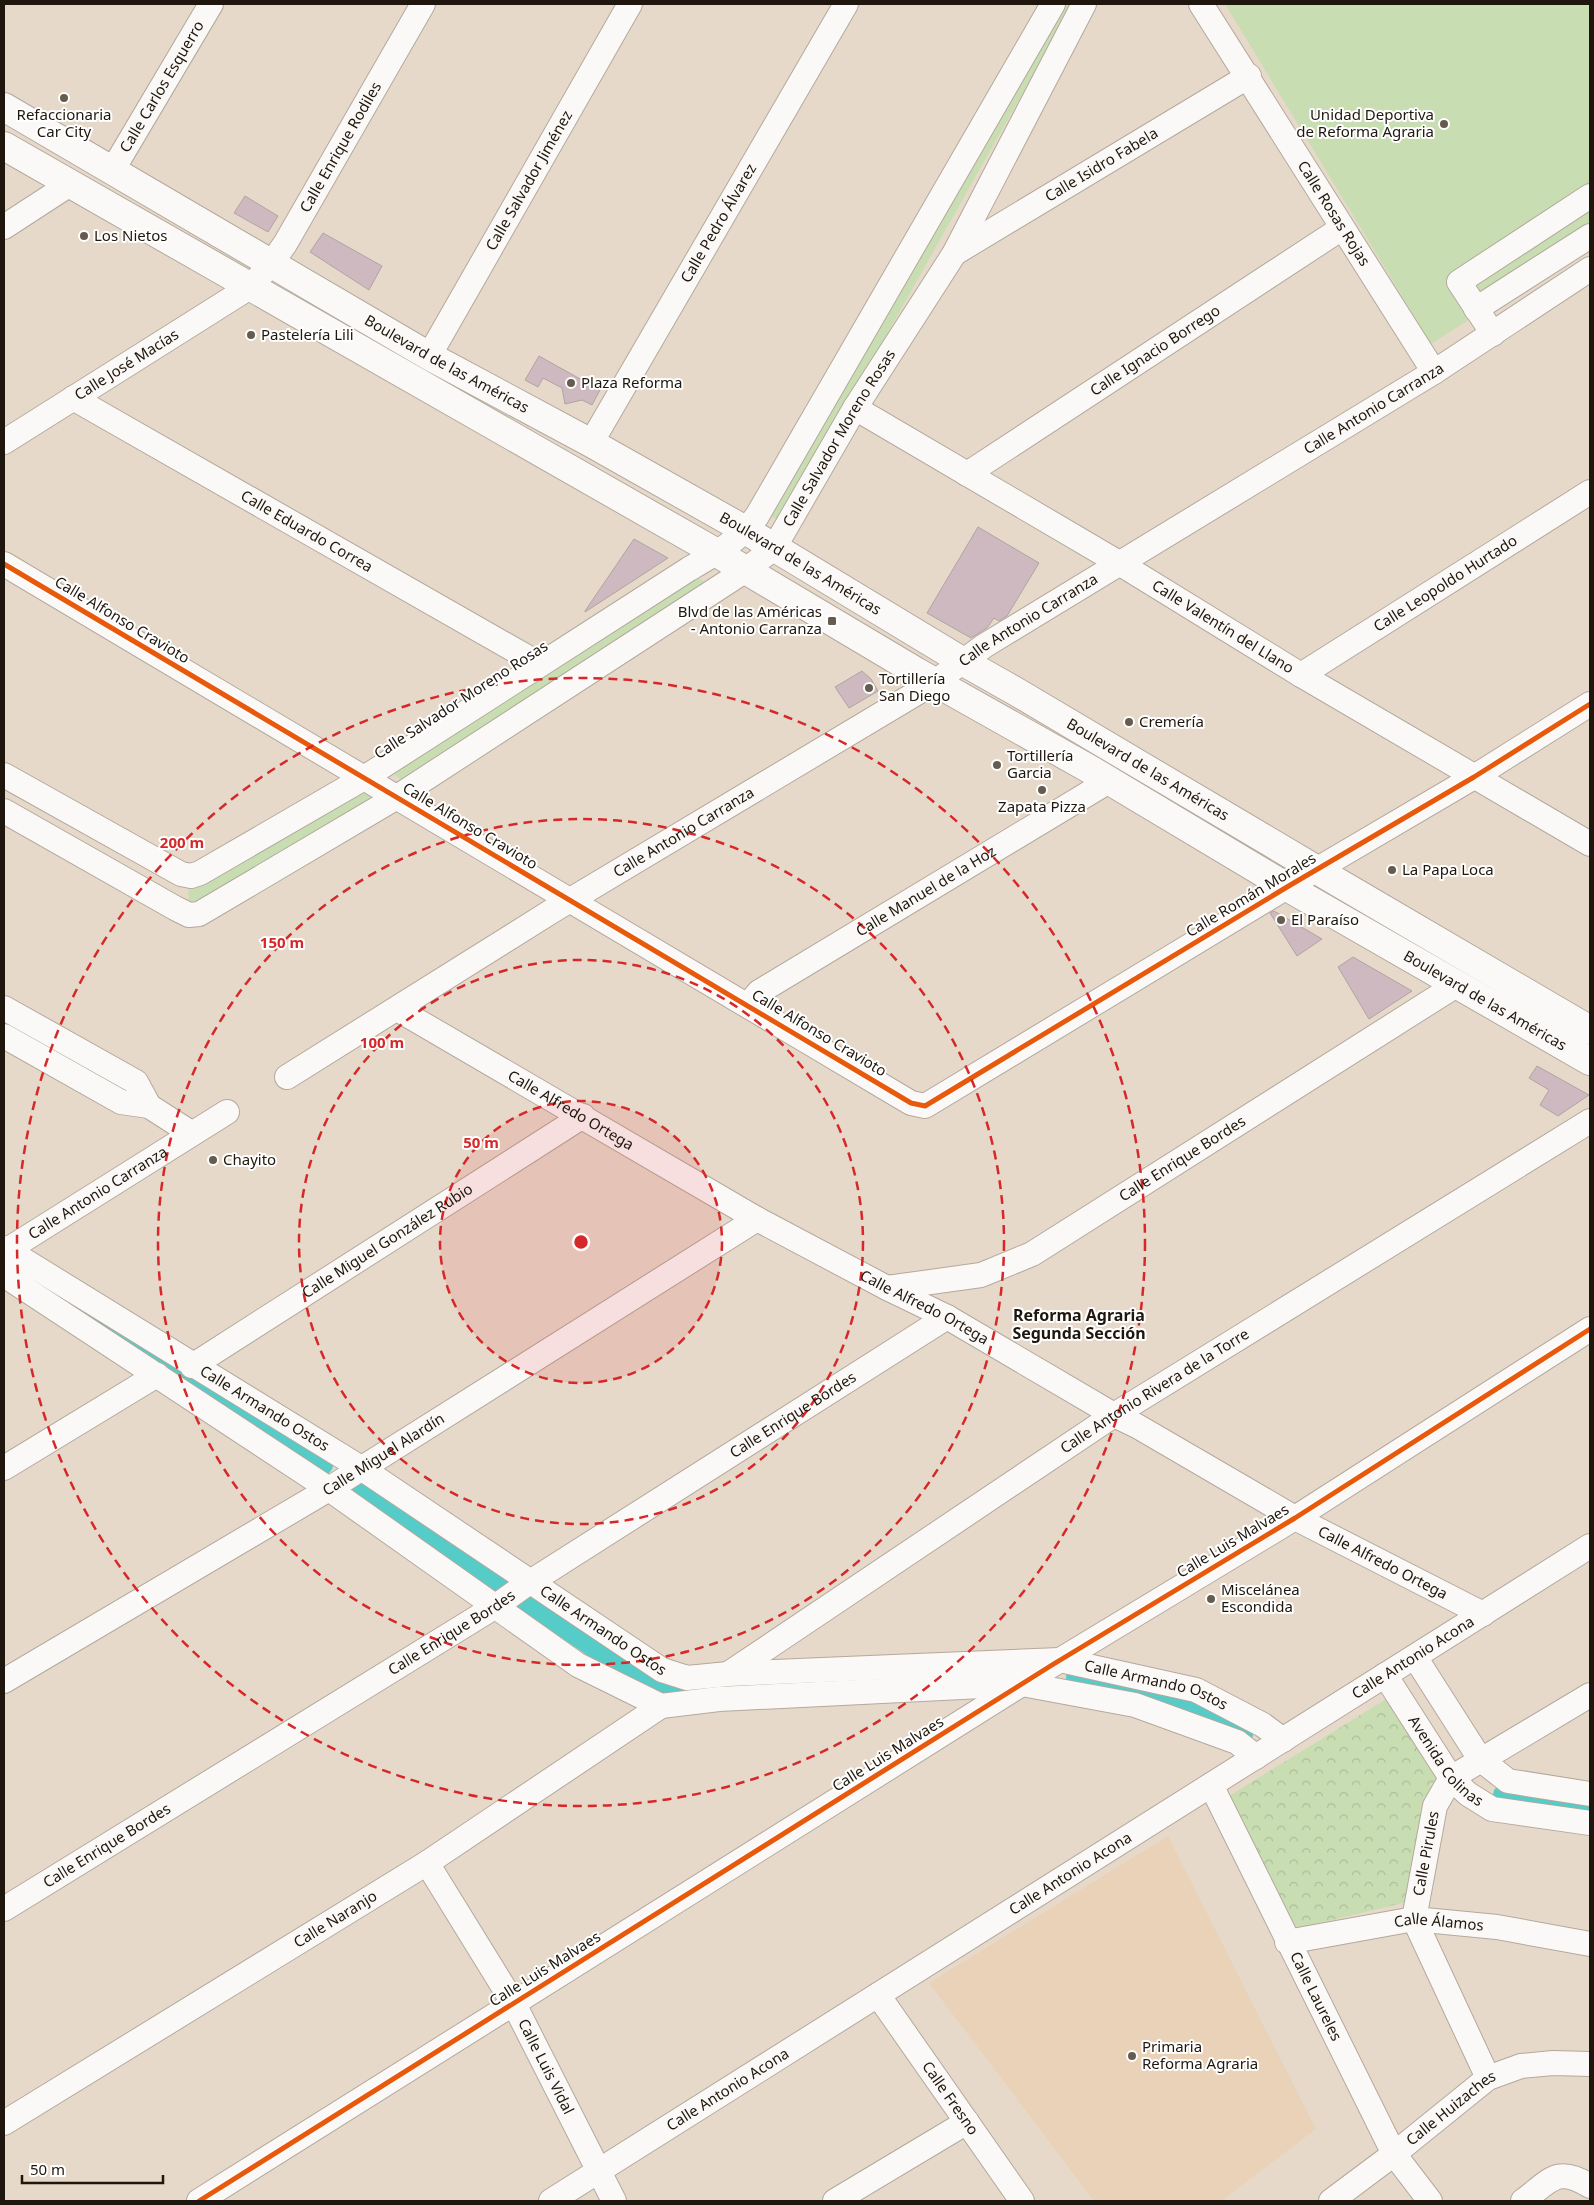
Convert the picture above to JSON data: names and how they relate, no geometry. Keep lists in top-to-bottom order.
{
  "streets": {
    "main road": ["Boulevard de las Américas"],
    "street": [
      "Calle Carlos Esquerro",
      "Calle Enrique Rodiles",
      "Calle Isidro Fabela",
      "Calle Salvador Jiménez",
      "Calle Rosas Rojas",
      "Calle Pedro Álvarez",
      "Calle Ignacio Borrego",
      "Calle José Macías",
      "Calle Antonio Carranza",
      "Calle Salvador Moreno Rosas",
      "Calle Eduardo Correa",
      "Calle Leopoldo Hurtado",
      "Calle Alfonso Cravioto",
      "Calle Valentín del Llano",
      "Calle Manuel de la Hoz",
      "Calle Román Morales",
      "Calle Alfredo Ortega",
      "Calle Enrique Bordes",
      "Calle Miguel González Rubio",
      "Calle Antonio Rivera de la Torre",
      "Calle Armando Ostos",
      "Calle Miguel Alardín",
      "Calle Luis Malvaes",
      "Calle Antonio Acona",
      "Avenida Colinas",
      "Calle Pirules",
      "Calle Naranjo",
      "Calle Álamos",
      "Calle Laureles",
      "Calle Luis Vidal",
      "Calle Fresno",
      "Calle Huizaches"
    ]
  },
  "crossings": [
    ["Calle Carlos Esquerro", "Boulevard de las Américas"],
    ["Calle Enrique Rodiles", "Calle José Macías"],
    ["Calle Enrique Rodiles", "Boulevard de las Américas"],
    ["Calle Isidro Fabela", "Calle Rosas Rojas"],
    ["Calle Isidro Fabela", "Calle Salvador Moreno Rosas"],
    ["Calle Salvador Jiménez", "Boulevard de las Américas"],
    ["Calle Rosas Rojas", "Calle Ignacio Borrego"],
    ["Calle Rosas Rojas", "Calle Antonio Carranza"],
    ["Calle Pedro Álvarez", "Boulevard de las Américas"],
    ["Calle Ignacio Borrego", "Calle Valentín del Llano"],
    ["Calle José Macías", "Boulevard de las Américas"],
    ["Calle José Macías", "Calle Eduardo Correa"],
    ["Boulevard de las Américas", "Calle Antonio Carranza"],
    ["Boulevard de las Américas", "Calle Salvador Moreno Rosas"],
    ["Boulevard de las Américas", "Calle Manuel de la Hoz"],
    ["Boulevard de las Américas", "Calle Román Morales"],
    ["Boulevard de las Américas", "Calle Enrique Bordes"],
    ["Calle Antonio Carranza", "Calle Alfonso Cravioto"],
    ["Calle Antonio Carranza", "Calle Valentín del Llano"],
    ["Calle Antonio Carranza", "Calle Alfredo Ortega"],
    ["Calle Antonio Carranza", "Calle Armando Ostos"],
    ["Calle Salvador Moreno Rosas", "Calle Eduardo Correa"],
    ["Calle Salvador Moreno Rosas", "Calle Alfonso Cravioto"],
    ["Calle Salvador Moreno Rosas", "Calle Valentín del Llano"],
    ["Calle Leopoldo Hurtado", "Calle Valentín del Llano"],
    ["Calle Alfonso Cravioto", "Calle Manuel de la Hoz"],
    ["Calle Alfonso Cravioto", "Calle Román Morales"],
    ["Calle Valentín del Llano", "Calle Román Morales"],
    ["Calle Alfredo Ortega", "Calle Enrique Bordes"],
    ["Calle Alfredo Ortega", "Calle Miguel González Rubio"],
    ["Calle Alfredo Ortega", "Calle Antonio Rivera de la Torre"],
    ["Calle Alfredo Ortega", "Calle Miguel Alardín"],
    ["Calle Alfredo Ortega", "Calle Luis Malvaes"],
    ["Calle Alfredo Ortega", "Calle Antonio Acona"],
    ["Calle Enrique Bordes", "Calle Armando Ostos"],
    ["Calle Miguel González Rubio", "Calle Armando Ostos"],
    ["Calle Antonio Rivera de la Torre", "Calle Armando Ostos"],
    ["Calle Armando Ostos", "Calle Miguel Alardín"],
    ["Calle Armando Ostos", "Calle Luis Malvaes"],
    ["Calle Armando Ostos", "Calle Antonio Acona"],
    ["Calle Armando Ostos", "Calle Naranjo"],
    ["Calle Luis Malvaes", "Calle Luis Vidal"],
    ["Calle Antonio Acona", "Avenida Colinas"],
    ["Calle Antonio Acona", "Calle Laureles"],
    ["Calle Antonio Acona", "Calle Luis Vidal"],
    ["Calle Antonio Acona", "Calle Fresno"],
    ["Avenida Colinas", "Calle Pirules"],
    ["Calle Pirules", "Calle Álamos"],
    ["Calle Naranjo", "Calle Luis Vidal"],
    ["Calle Álamos", "Calle Laureles"],
    ["Calle Laureles", "Calle Huizaches"]
  ],
  "districts": ["Reforma Agraria Segunda Sección"],
  "places": {
    "other": [
      "Refaccionaria Car City",
      "Unidad Deportiva de Reforma Agraria",
      "Los Nietos",
      "Pastelería Lili",
      "Plaza Reforma",
      "Tortillería San Diego",
      "Cremería",
      "Tortillería Garcia",
      "Zapata Pizza",
      "La Papa Loca",
      "El Paraíso",
      "Chayito",
      "Miscelánea Escondida",
      "Primaria Reforma Agraria"
    ],
    "transit": ["Blvd de las Américas - Antonio Carranza"]
  },
  "scale_bar": "50 m",
  "rings": [
    "200 m",
    "150 m",
    "100 m",
    "50 m"
  ]
}
